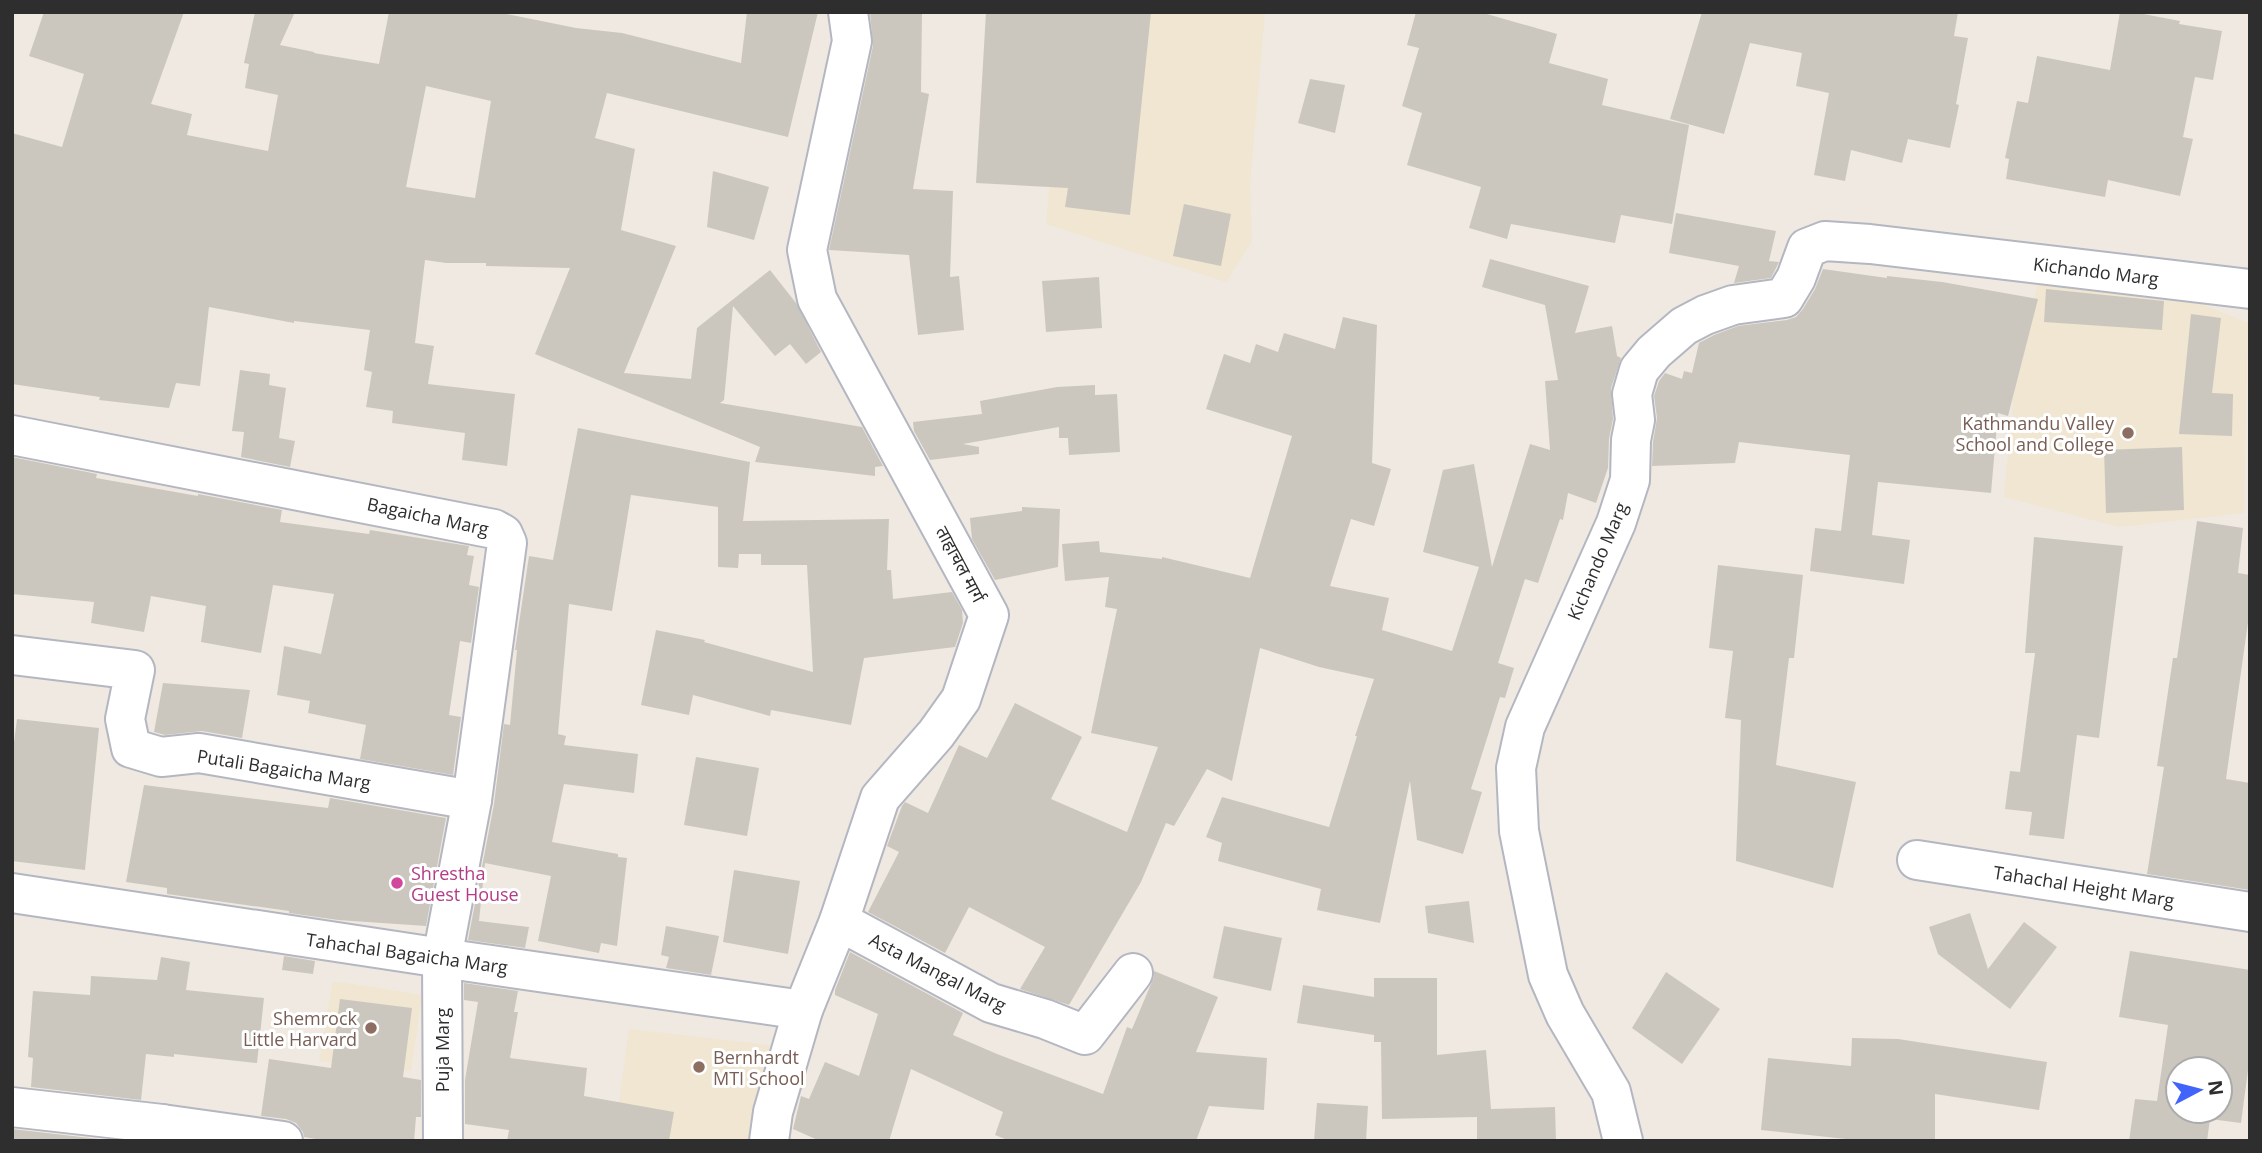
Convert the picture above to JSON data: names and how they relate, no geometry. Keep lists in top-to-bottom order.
{
  "streets": {
    "street": [
      "Kichando Marg",
      "Bagaicha Marg",
      "ताहाचल मार्ग",
      "Putali Bagaicha Marg",
      "Tahachal Height Marg",
      "Tahachal Bagaicha Marg",
      "Asta Mangal Marg",
      "Puja Marg"
    ]
  },
  "crossings": [
    ["Bagaicha Marg", "Putali Bagaicha Marg"],
    ["Bagaicha Marg", "Tahachal Bagaicha Marg"],
    ["Bagaicha Marg", "Puja Marg"],
    ["ताहाचल मार्ग", "Tahachal Bagaicha Marg"],
    ["ताहाचल मार्ग", "Asta Mangal Marg"],
    ["Tahachal Bagaicha Marg", "Puja Marg"]
  ],
  "places": [
    "Kathmandu Valley School and College",
    "Shrestha Guest House",
    "Shemrock Little Harvard",
    "Bernhardt MTI School"
  ],
  "north": "right"
}
